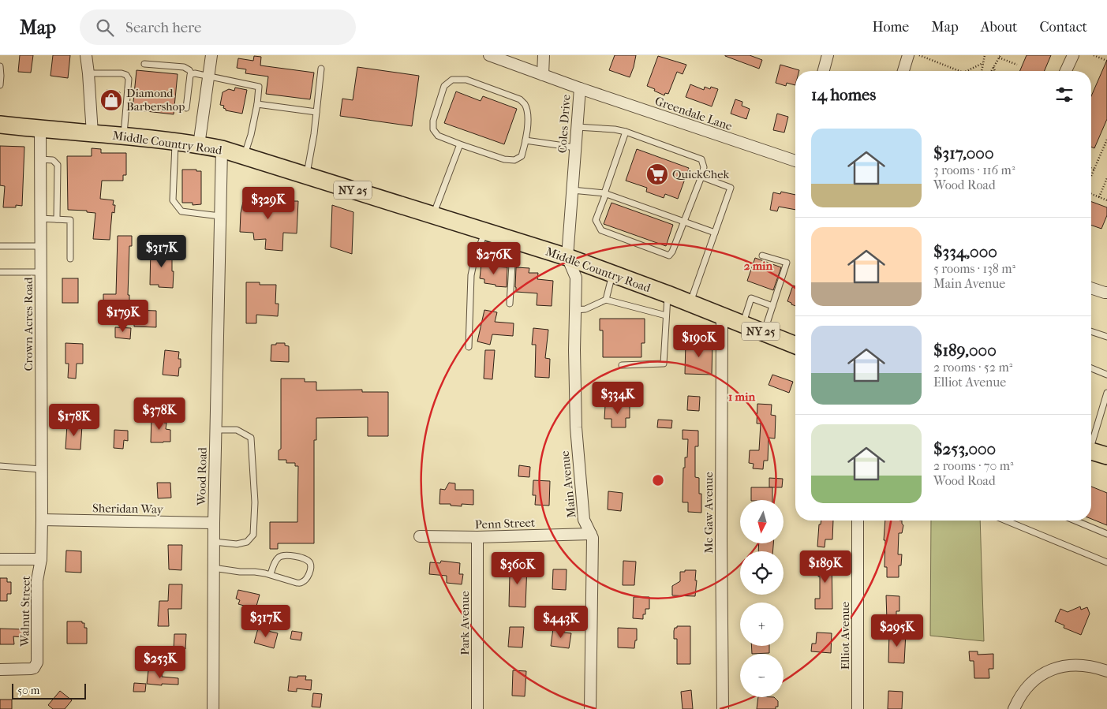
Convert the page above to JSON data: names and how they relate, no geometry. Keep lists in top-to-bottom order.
{
  "streets": {
    "main road": ["Middle Country Road", "NY 25"],
    "street": [
      "Greendale Lane",
      "Coles Drive",
      "Crown Acres Road",
      "Wood Road",
      "Main Avenue",
      "Sheridan Way",
      "Mc Gaw Avenue",
      "Penn Street",
      "Walnut Street",
      "Park Avenue",
      "Elliot Avenue"
    ]
  },
  "crossings": [
    ["Greendale Lane", "Coles Drive"],
    ["Coles Drive", "Middle Country Road"],
    ["Coles Drive", "Main Avenue"],
    ["Middle Country Road", "Crown Acres Road"],
    ["Middle Country Road", "Wood Road"],
    ["Middle Country Road", "Main Avenue"],
    ["Middle Country Road", "Mc Gaw Avenue"],
    ["Crown Acres Road", "Sheridan Way"],
    ["Crown Acres Road", "Walnut Street"],
    ["Wood Road", "Sheridan Way"],
    ["Main Avenue", "Penn Street"],
    ["Sheridan Way", "Walnut Street"],
    ["Penn Street", "Park Avenue"]
  ],
  "places": {
    "shop": ["Diamond Barbershop"],
    "supermarket": ["QuickChek"]
  },
  "scale_bar": "50 m",
  "north": "bottom",
  "page": {
    "header": "Map",
    "search": "Search here",
    "nav": [
      "Home",
      "Map",
      "About",
      "Contact"
    ],
    "heading": "14 homes",
    "list": [
      {
        "name": "$317,000",
        "note": "3 rooms · 116 m² · Wood Road"
      },
      {
        "name": "$334,000",
        "note": "5 rooms · 138 m² · Main Avenue"
      },
      {
        "name": "$189,000",
        "note": "2 rooms · 52 m² · Elliot Avenue"
      },
      {
        "name": "$253,000",
        "note": "2 rooms · 70 m² · Wood Road"
      }
    ],
    "price": [
      "$329K",
      "$317K",
      "$276K",
      "$179K",
      "$190K",
      "$334K",
      "$378K",
      "$178K",
      "$189K",
      "$360K",
      "$317K",
      "$443K",
      "$295K",
      "$253K"
    ],
    "map_buttons": ["+", "−"],
    "scale": "50 m"
  },
  "rings": ["2 min", "1 min"]
}
